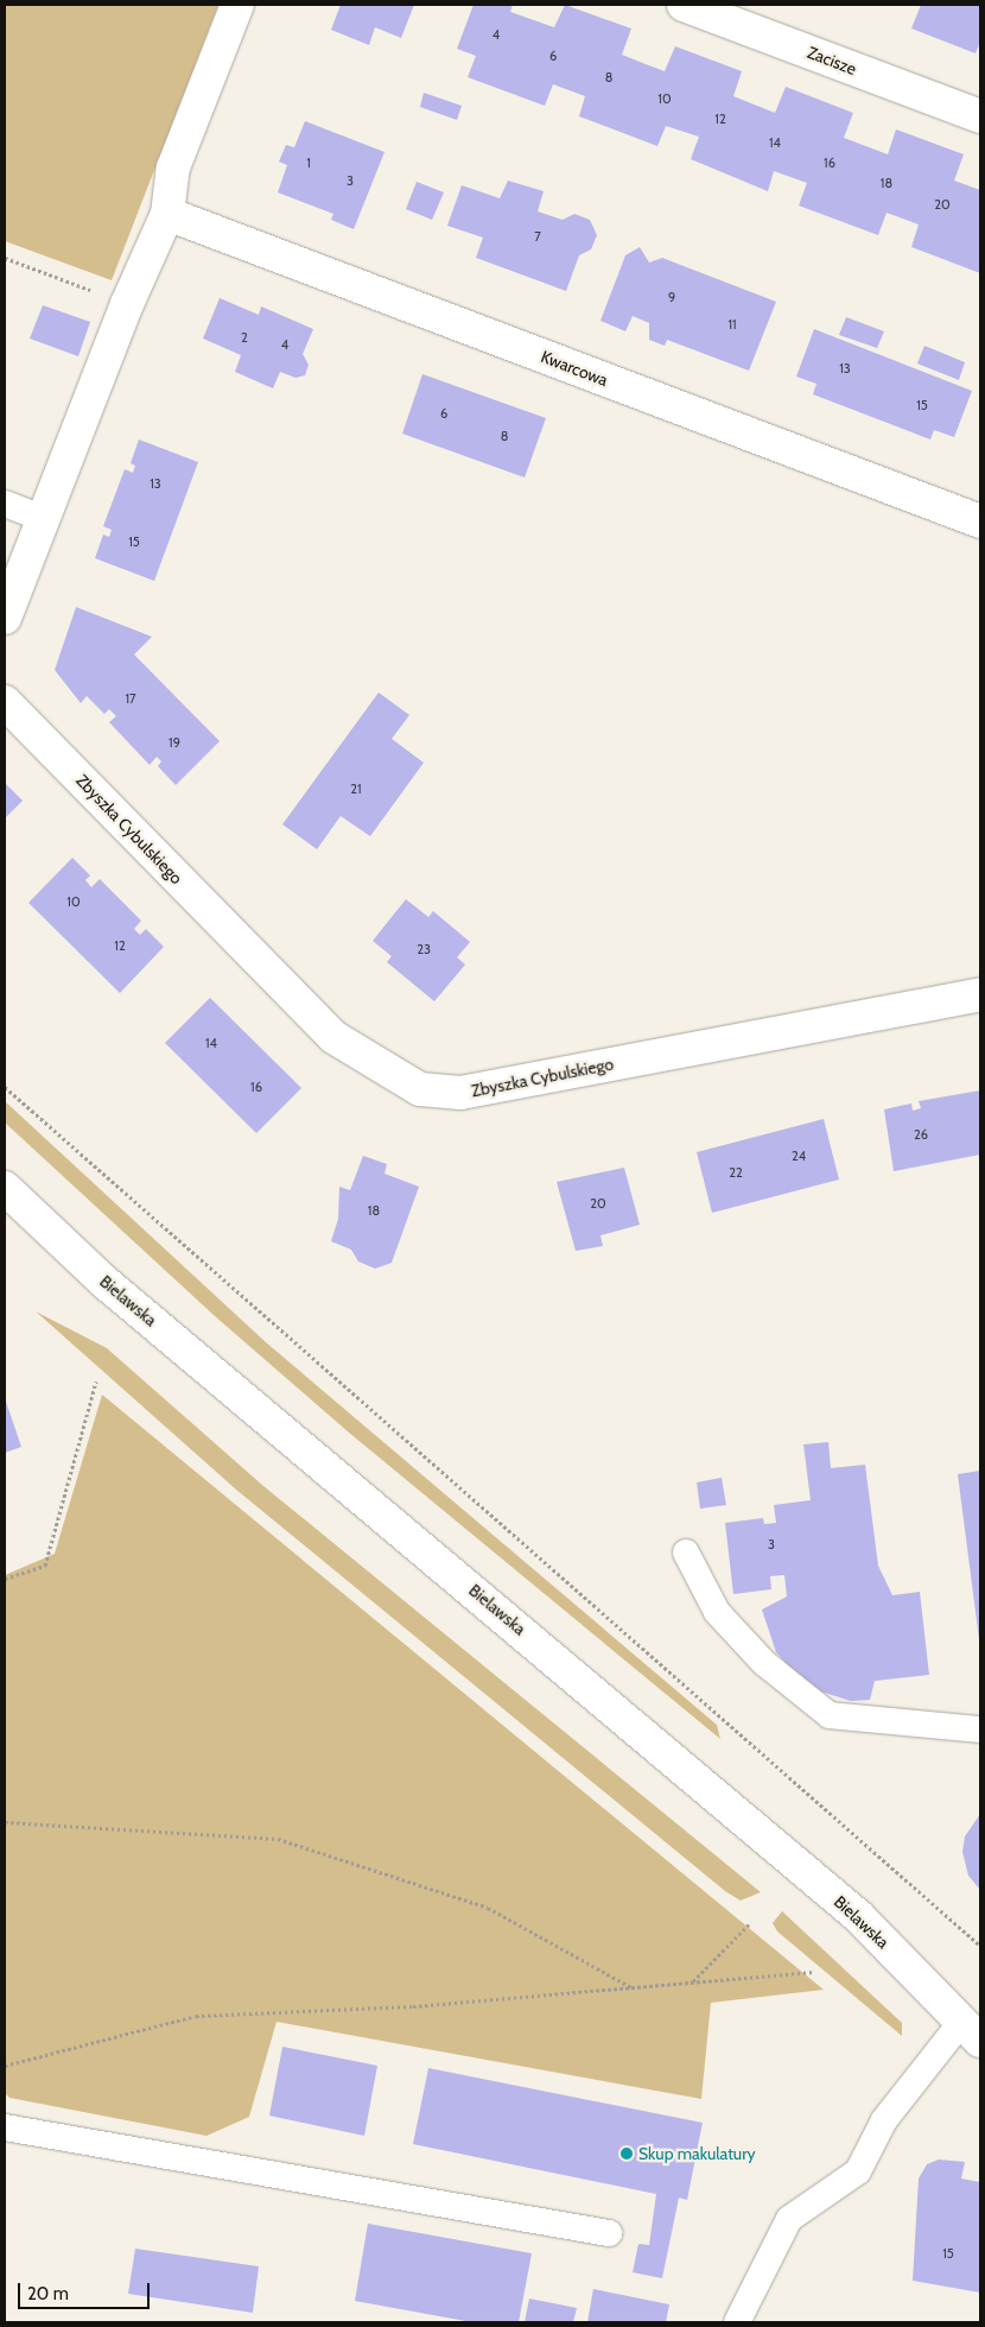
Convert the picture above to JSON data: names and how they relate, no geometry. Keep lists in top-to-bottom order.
{
  "streets": {
    "street": [
      "Zacisze",
      "Kwarcowa",
      "Zbyszka Cybulskiego",
      "Bielawska"
    ]
  },
  "places": ["Skup makulatury"],
  "house_numbers": [
    "4",
    "6",
    "8",
    "10",
    "12",
    "14",
    "1",
    "16",
    "3",
    "18",
    "20",
    "7",
    "9",
    "11",
    "2",
    "4",
    "13",
    "15",
    "6",
    "8",
    "13",
    "15",
    "17",
    "19",
    "21",
    "10",
    "12",
    "23",
    "14",
    "16",
    "26",
    "24",
    "22",
    "20",
    "18",
    "3",
    "15"
  ],
  "scale_bar": "20 m"
}
